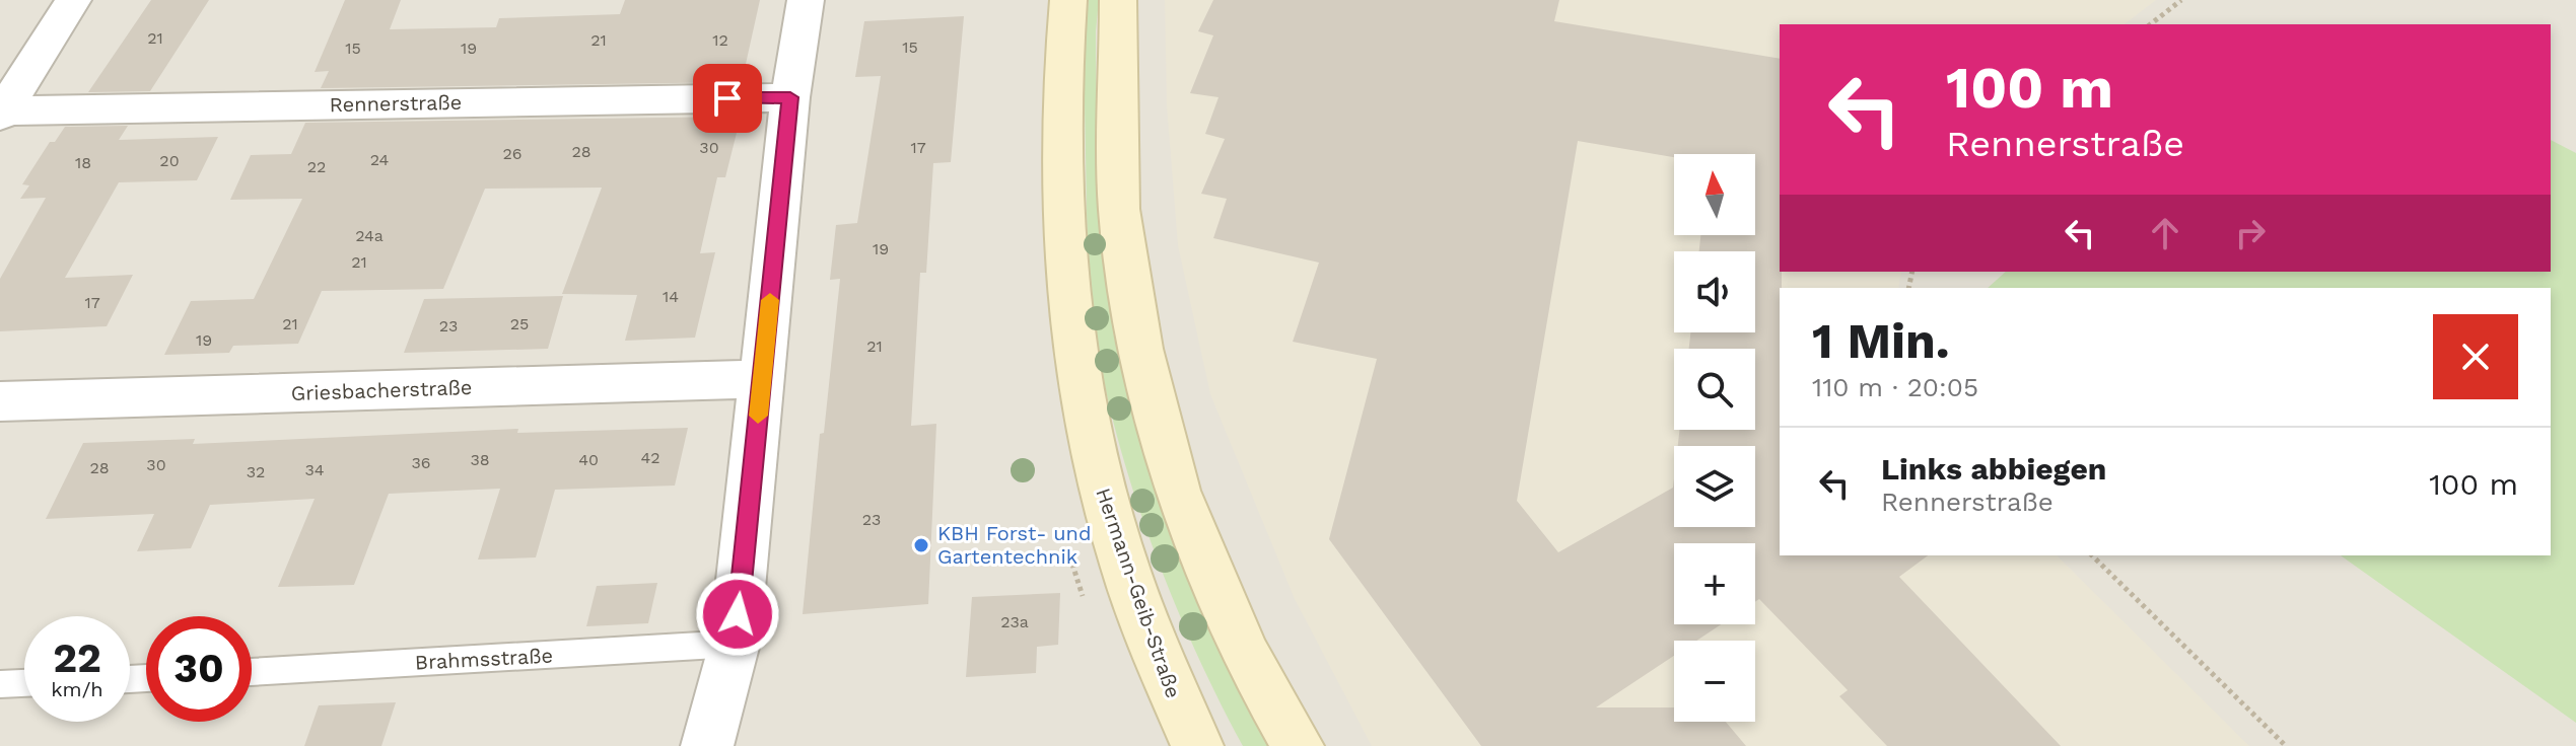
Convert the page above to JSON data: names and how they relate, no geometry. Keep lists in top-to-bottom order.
{
  "streets": {
    "street": ["Rennerstraße", "Griesbacherstraße", "Hermann-Geib-Straße"],
    "lane": ["Brahmsstraße"]
  },
  "places": ["KBH Forst- und Gartentechnik"],
  "house_numbers": [
    "21",
    "21",
    "12",
    "15",
    "15",
    "19",
    "30",
    "17",
    "28",
    "26",
    "24",
    "20",
    "18",
    "22",
    "24a",
    "19",
    "21",
    "14",
    "17",
    "21",
    "25",
    "23",
    "19",
    "21",
    "42",
    "38",
    "40",
    "36",
    "30",
    "28",
    "34",
    "32",
    "23",
    "23a"
  ],
  "north": "top",
  "page": {
    "turn": ["100 m", "Rennerstraße"],
    "map_buttons": ["+", "−"],
    "heading": ["1 Min.", "110 m · 20:05"],
    "list": [
      {
        "name": "Links abbiegen",
        "note": "Rennerstraße",
        "value": "100 m"
      }
    ],
    "speed": "22 km/h",
    "limit": "30"
  }
}
